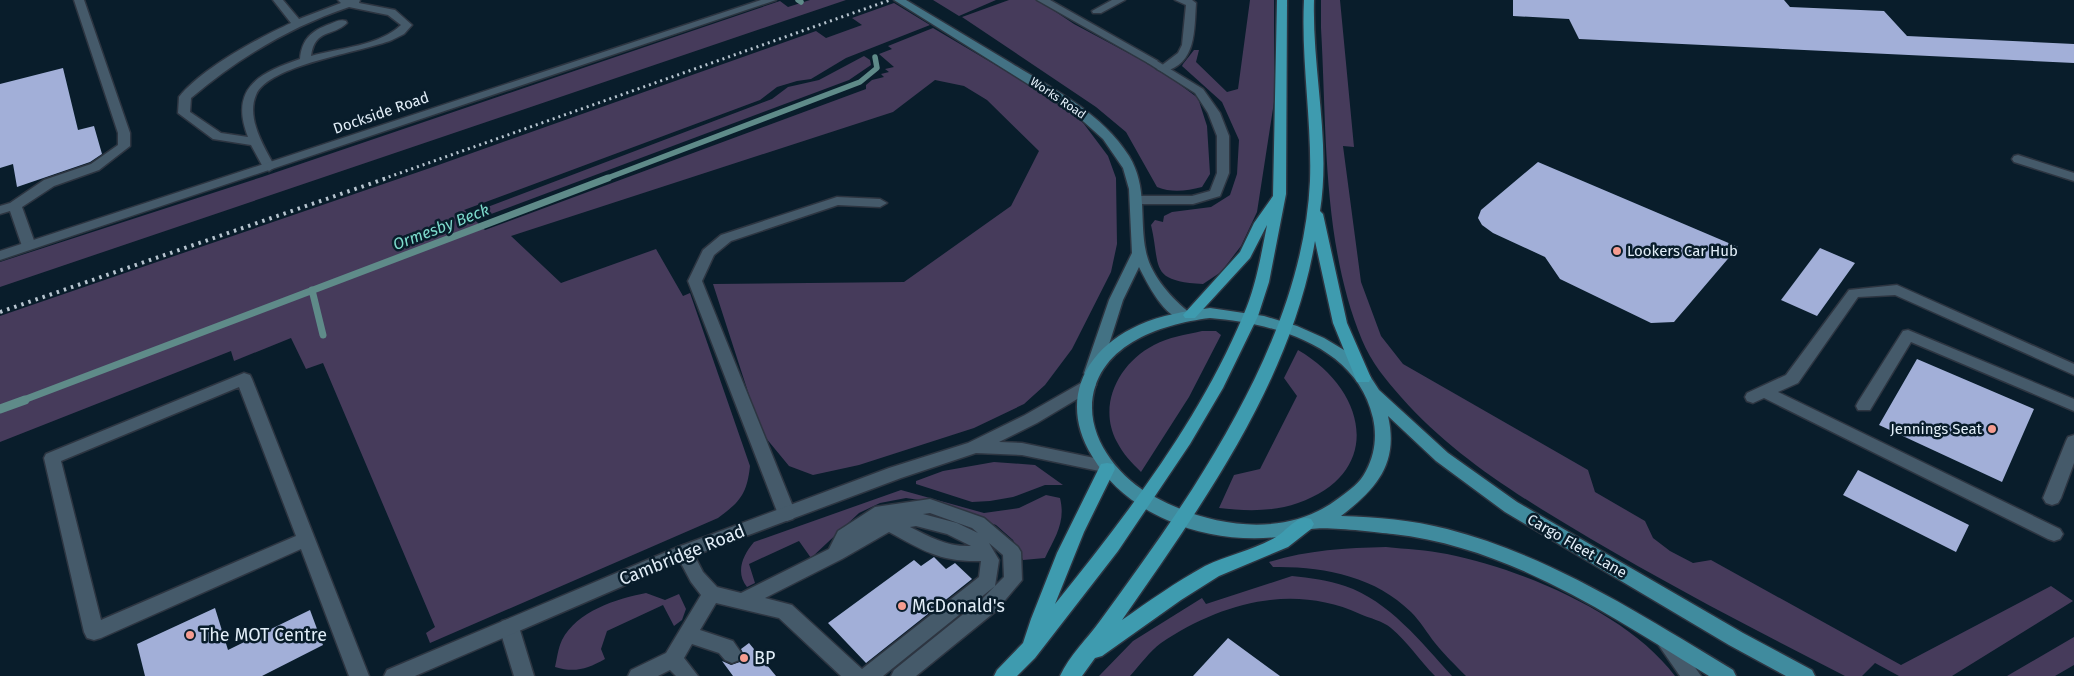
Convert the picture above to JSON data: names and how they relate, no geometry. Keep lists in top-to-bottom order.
{
  "streets": {
    "main road": ["Works Road", "Cargo Fleet Lane"],
    "street": ["Dockside Road", "Cambridge Road"]
  },
  "crossings": [
    ["Works Road", "Cargo Fleet Lane"],
    ["Works Road", "Cambridge Road"],
    ["Cargo Fleet Lane", "Cambridge Road"]
  ],
  "water": ["Ormesby Beck"],
  "places": [
    "Lookers Car Hub",
    "Jennings Seat",
    "McDonald's",
    "The MOT Centre",
    "BP"
  ]
}
